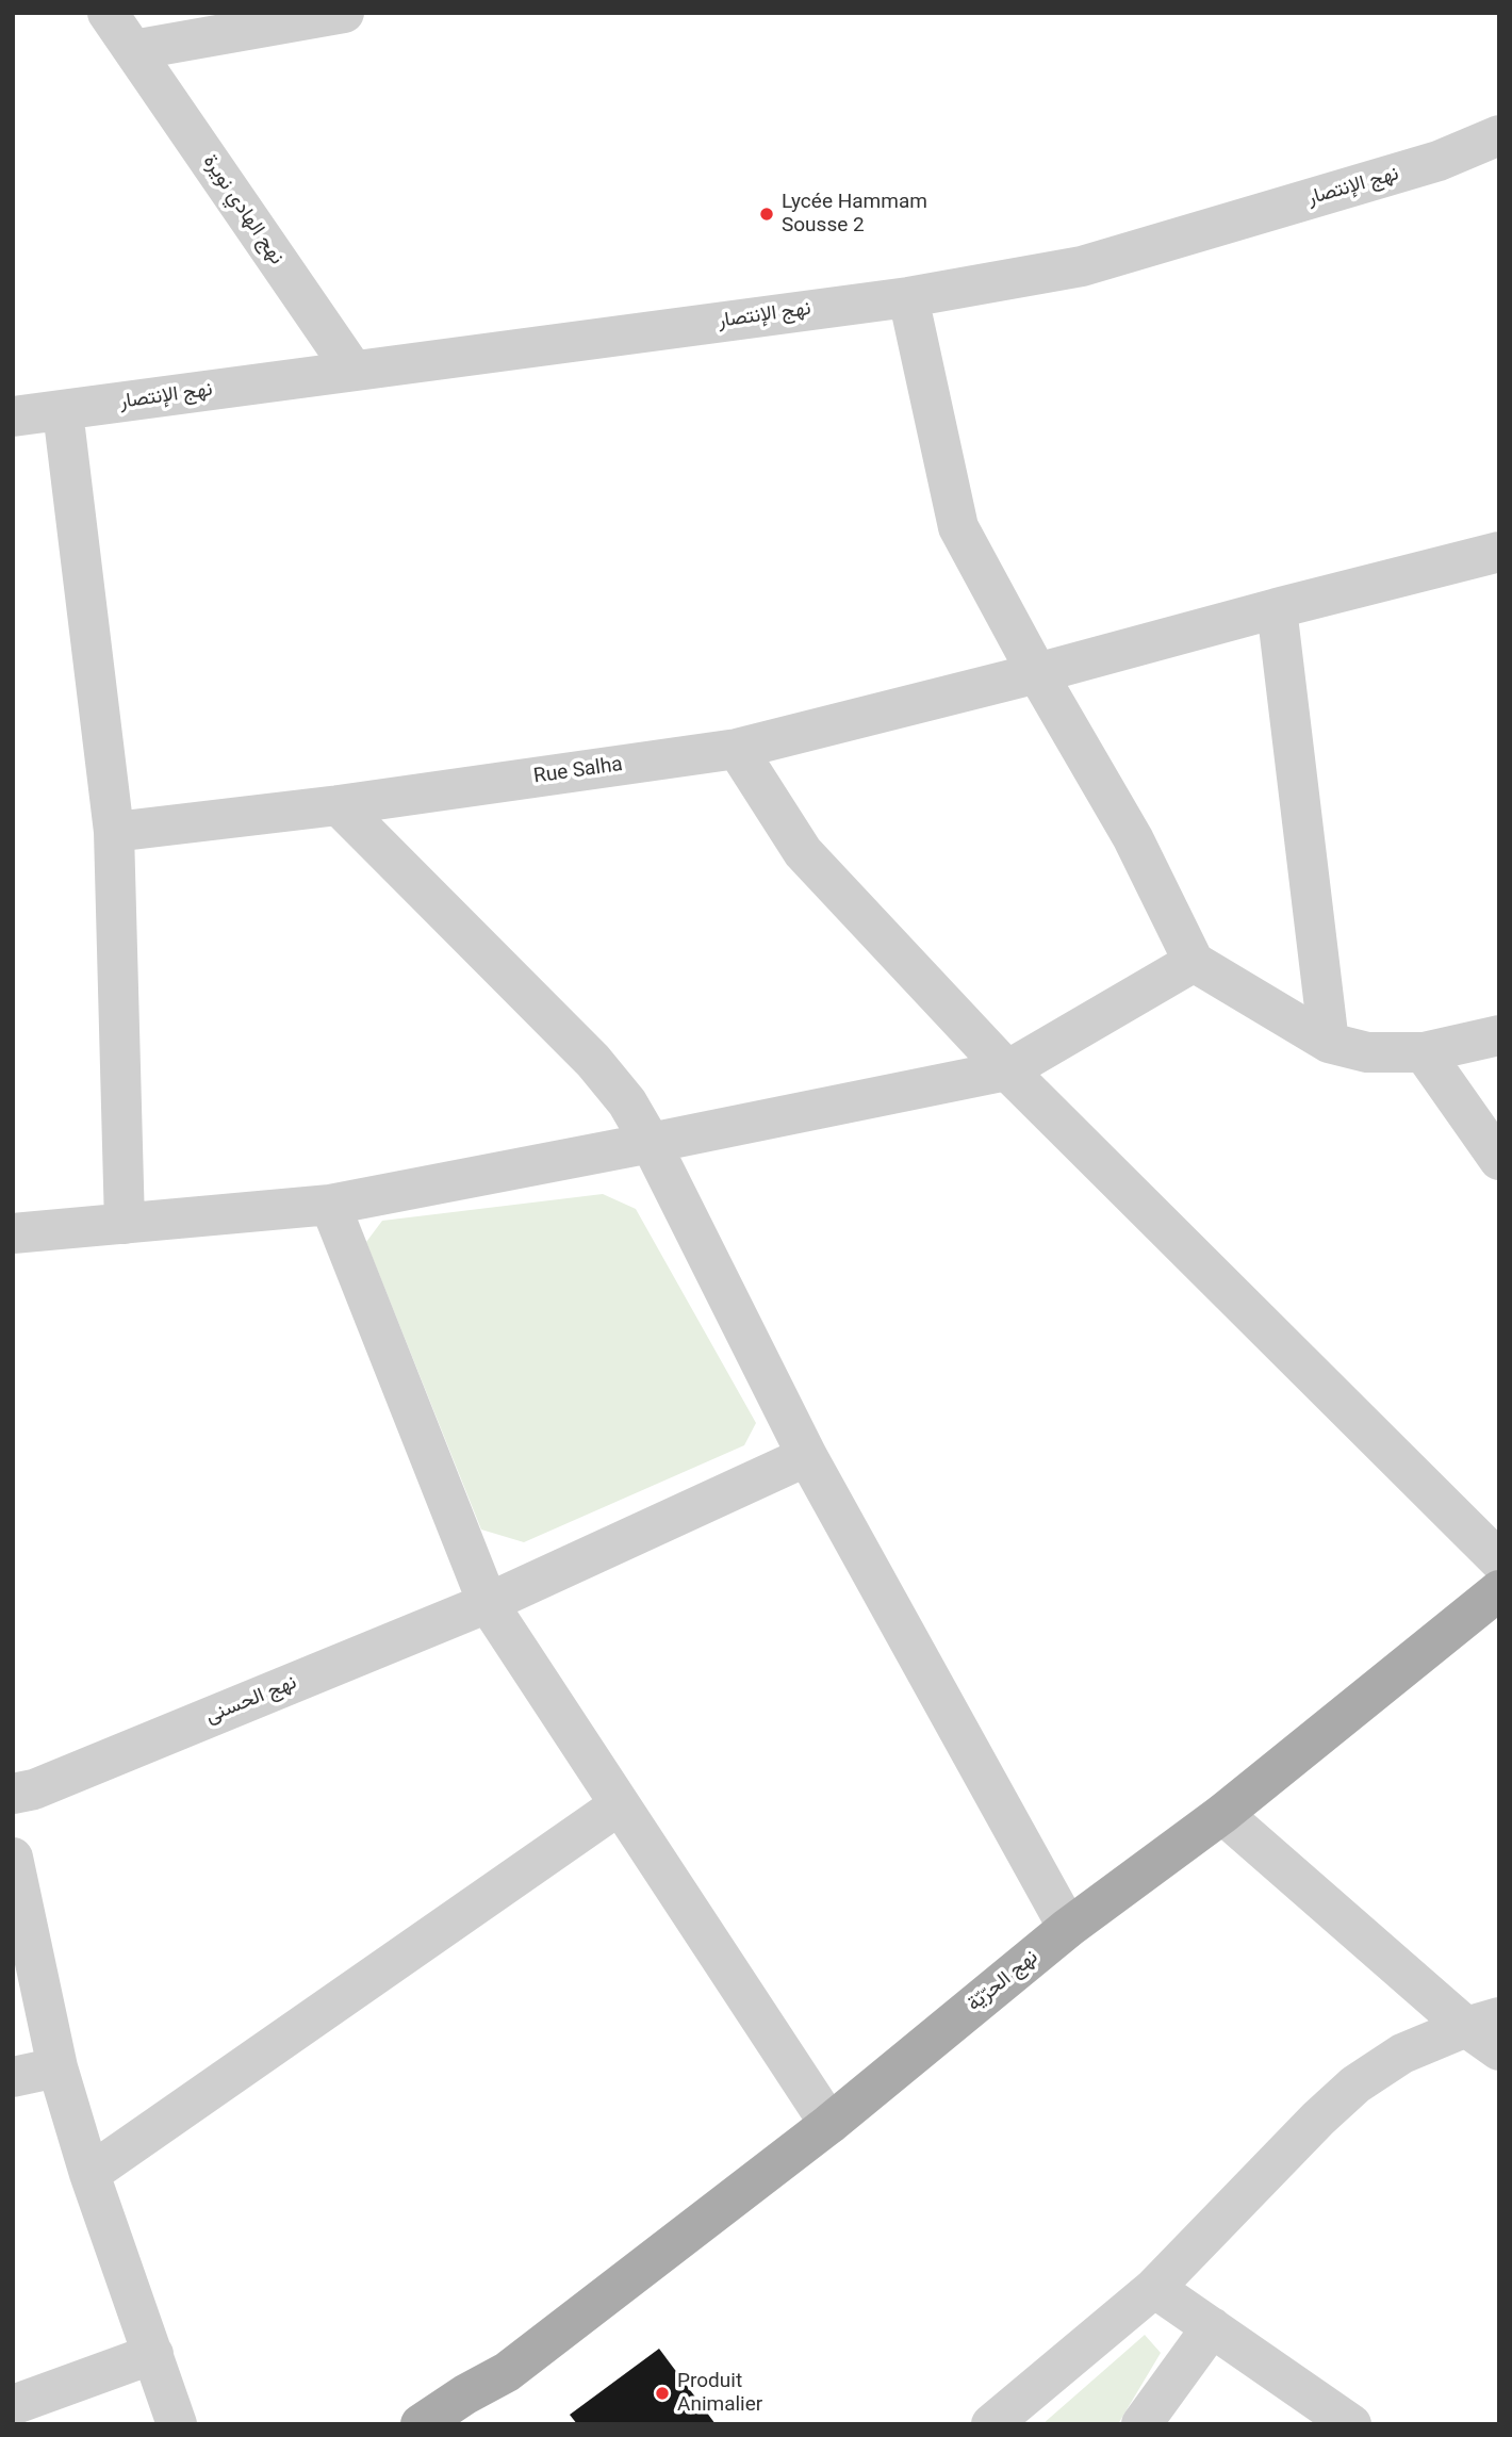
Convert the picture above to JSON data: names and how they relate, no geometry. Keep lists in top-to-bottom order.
{
  "streets": {
    "main road": ["نهج الحرّيّة"],
    "street": [
      "نهج الإنتصار",
      "نهج الهادي نويرة",
      "Rue Salha",
      "نهج الحسنى"
    ]
  },
  "crossings": [
    ["نهج الإنتصار", "نهج الهادي نويرة"]
  ],
  "places": ["Lycée Hammam Sousse 2", "Produit Animalier"]
}
